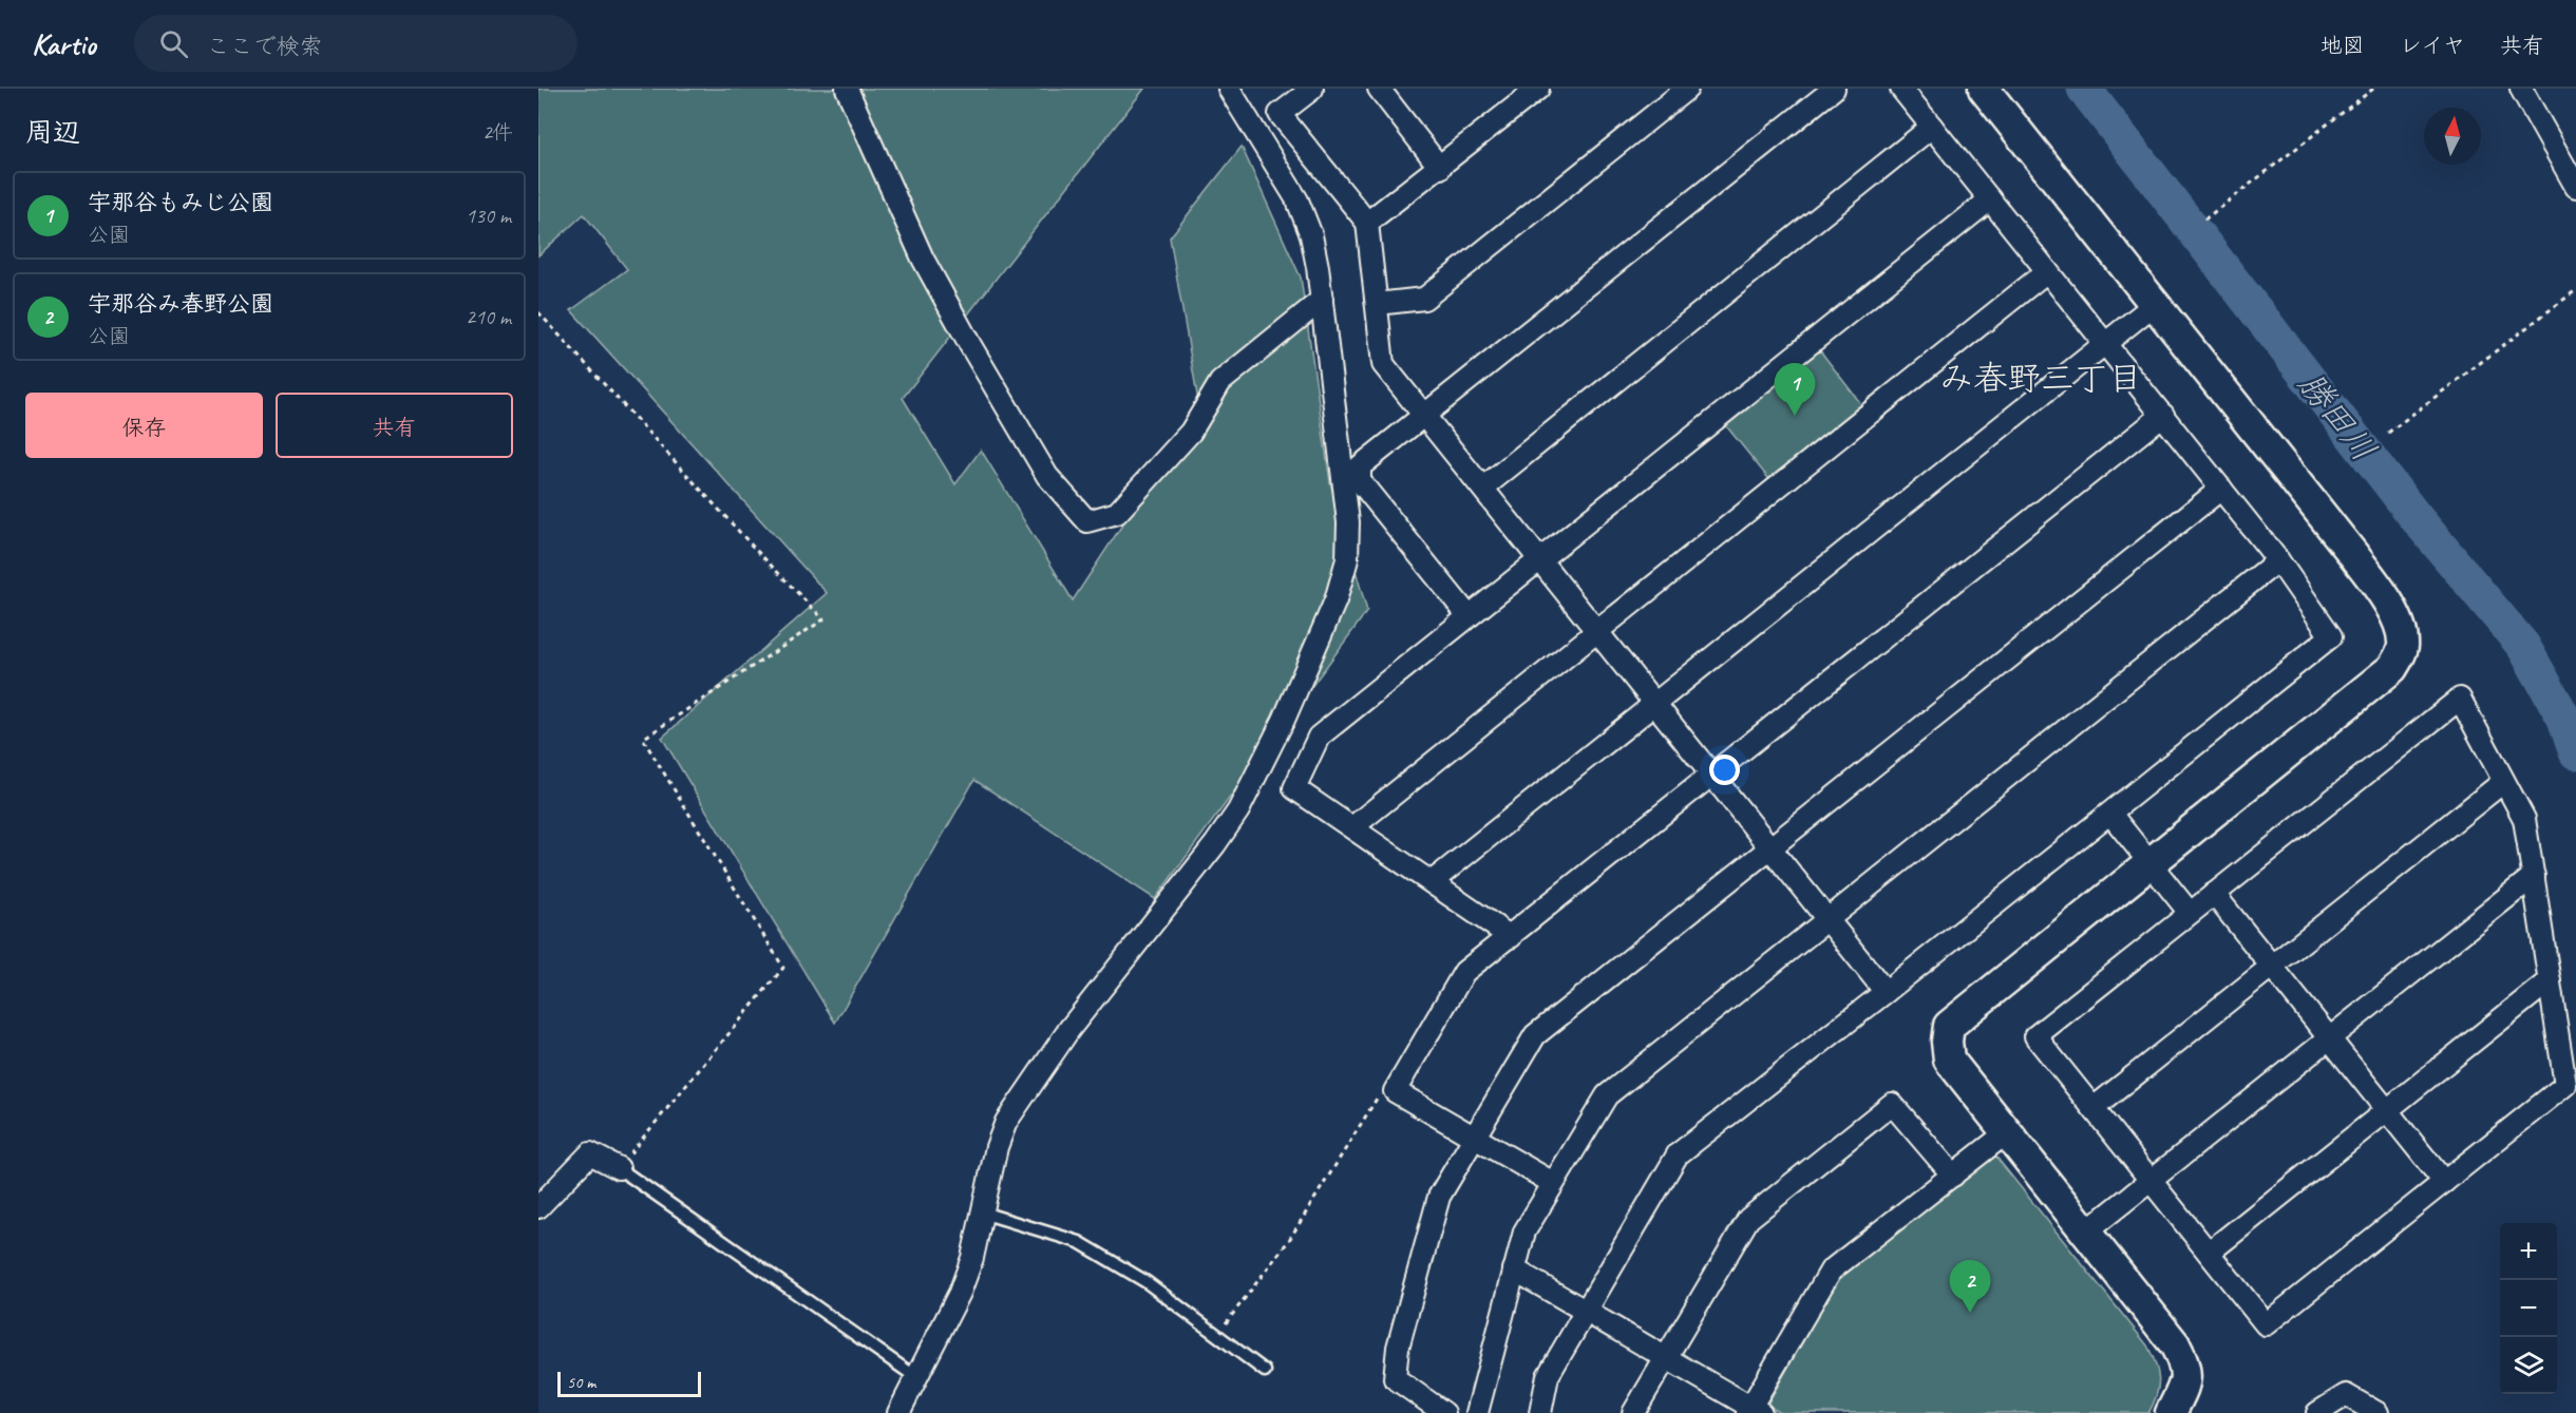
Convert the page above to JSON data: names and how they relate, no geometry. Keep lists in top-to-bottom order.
{
  "districts": ["み春野三丁目"],
  "water": ["勝田川"],
  "scale_bar": "50 m",
  "north": "top",
  "page": {
    "header": "Kartio",
    "search": "ここで検索",
    "nav": ["地図", "レイヤ", "共有"],
    "heading": ["周辺", "2件"],
    "list": [
      {
        "mark": "1",
        "name": "宇那谷もみじ公園",
        "note": "公園",
        "value": "130 m"
      },
      {
        "mark": "2",
        "name": "宇那谷み春野公園",
        "note": "公園",
        "value": "210 m"
      }
    ],
    "pins": ["1", "2"],
    "buttons": ["保存", "共有"],
    "map_buttons": ["+", "−"],
    "scale": "50 m"
  }
}
